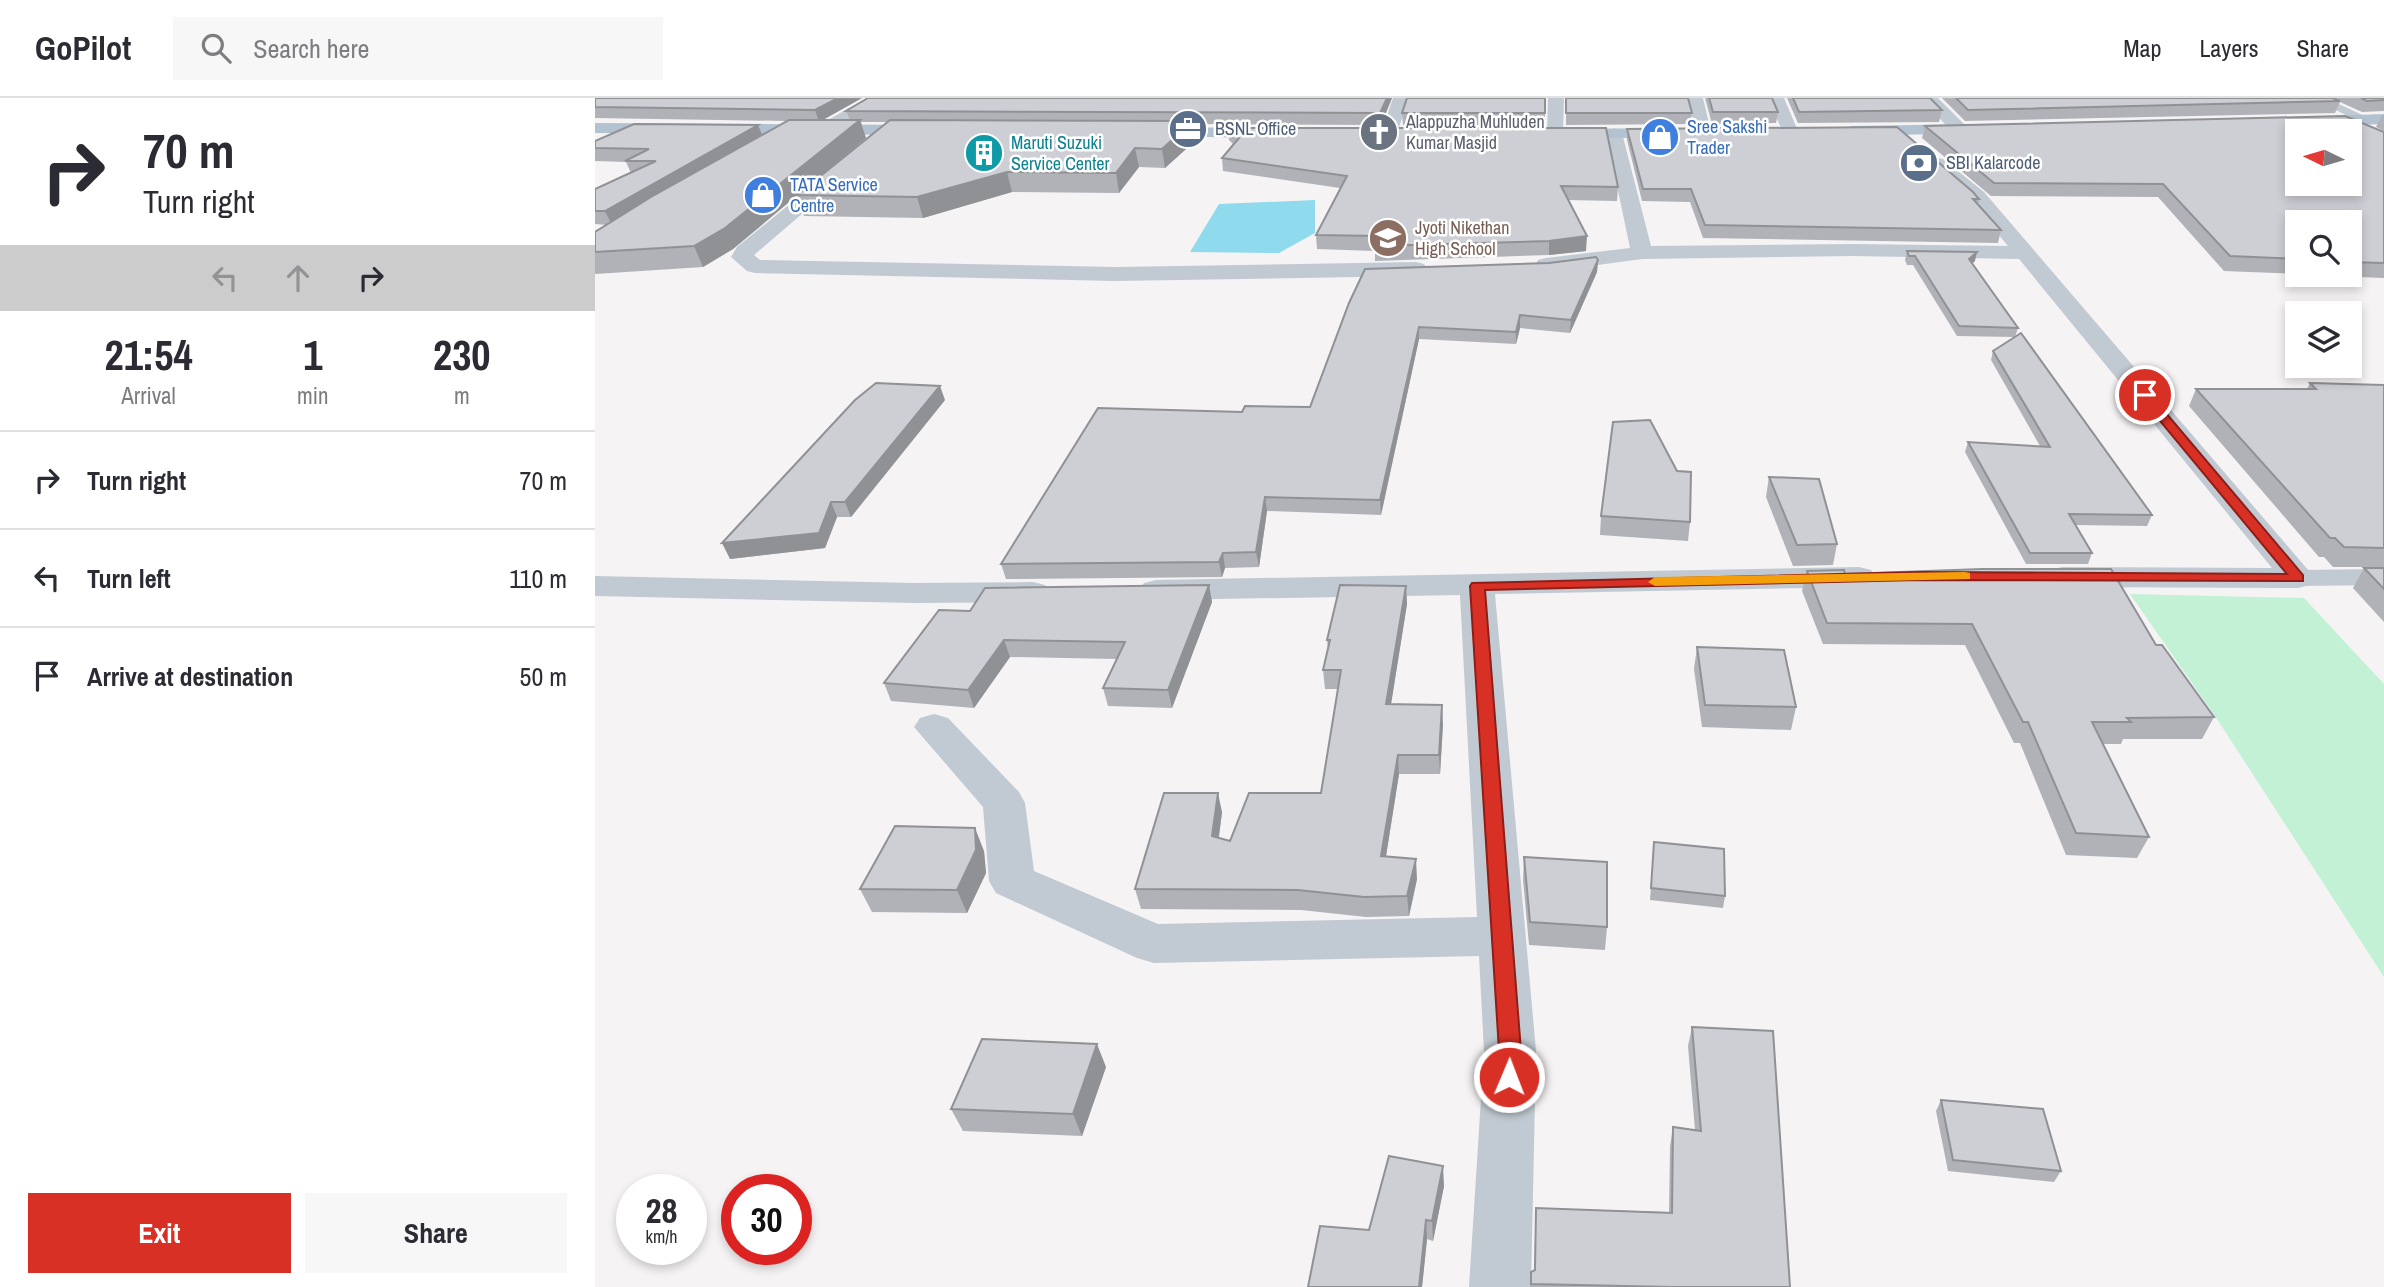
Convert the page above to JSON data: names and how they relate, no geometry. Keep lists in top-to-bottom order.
{
  "places": {
    "office": ["BSNL Office"],
    "church": ["Alappuzha Muhluden Kumar Masjid"],
    "shop": ["Sree Sakshi Trader", "TATA Service Centre"],
    "building": ["Maruti Suzuki Service Center"],
    "bank": ["SBI Kalarcode"],
    "school or university": ["Jyoti Nikethan High School"]
  },
  "north": "left",
  "page": {
    "header": "GoPilot",
    "search": "Search here",
    "nav": ["Map", "Layers", "Share"],
    "turn": ["70 m", "Turn right"],
    "eta": [
      "21:54",
      "Arrival",
      "1",
      "min",
      "230",
      "m"
    ],
    "list": [
      {
        "name": "Turn right",
        "value": "70 m"
      },
      {
        "name": "Turn left",
        "value": "110 m"
      },
      {
        "name": "Arrive at destination",
        "value": "50 m"
      }
    ],
    "speed": "28 km/h",
    "limit": "30",
    "buttons": ["Exit", "Share"]
  }
}
